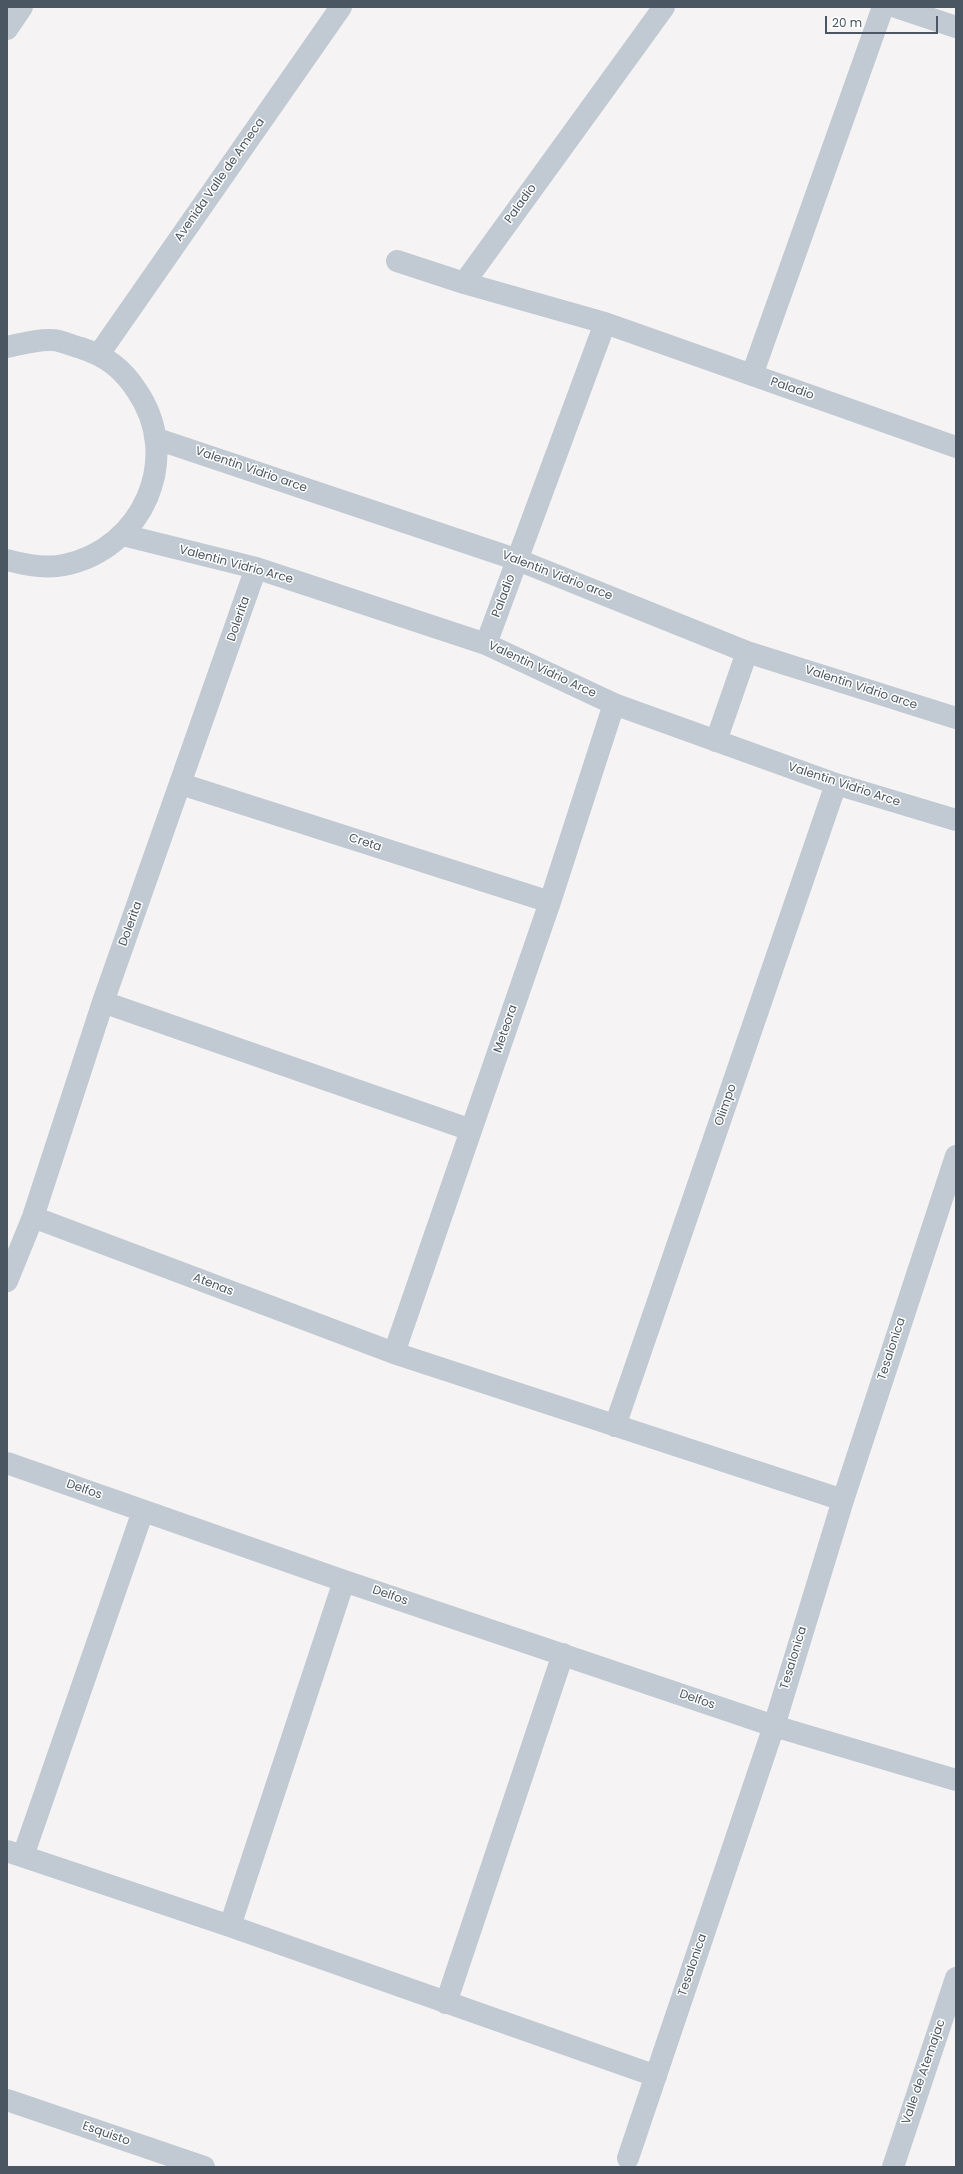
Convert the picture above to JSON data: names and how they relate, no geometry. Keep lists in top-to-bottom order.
{
  "streets": {
    "street": [
      "Avenida Valle de Ameca",
      "Paladio",
      "Valentin Vidrio arce",
      "Valentin Vidrio Arce",
      "Dolerita",
      "Creta",
      "Meteora",
      "Olimpo",
      "Atenas",
      "Tesalonica",
      "Delfos",
      "Valle de Atemajac",
      "Esquisto"
    ]
  },
  "crossings": [
    ["Paladio", "Valentin Vidrio arce"],
    ["Paladio", "Valentin Vidrio Arce"],
    ["Valentin Vidrio Arce", "Dolerita"],
    ["Valentin Vidrio Arce", "Meteora"],
    ["Valentin Vidrio Arce", "Olimpo"],
    ["Dolerita", "Creta"],
    ["Dolerita", "Atenas"],
    ["Creta", "Meteora"],
    ["Meteora", "Atenas"],
    ["Olimpo", "Atenas"],
    ["Atenas", "Tesalonica"],
    ["Tesalonica", "Delfos"]
  ],
  "scale_bar": "20 m"
}
